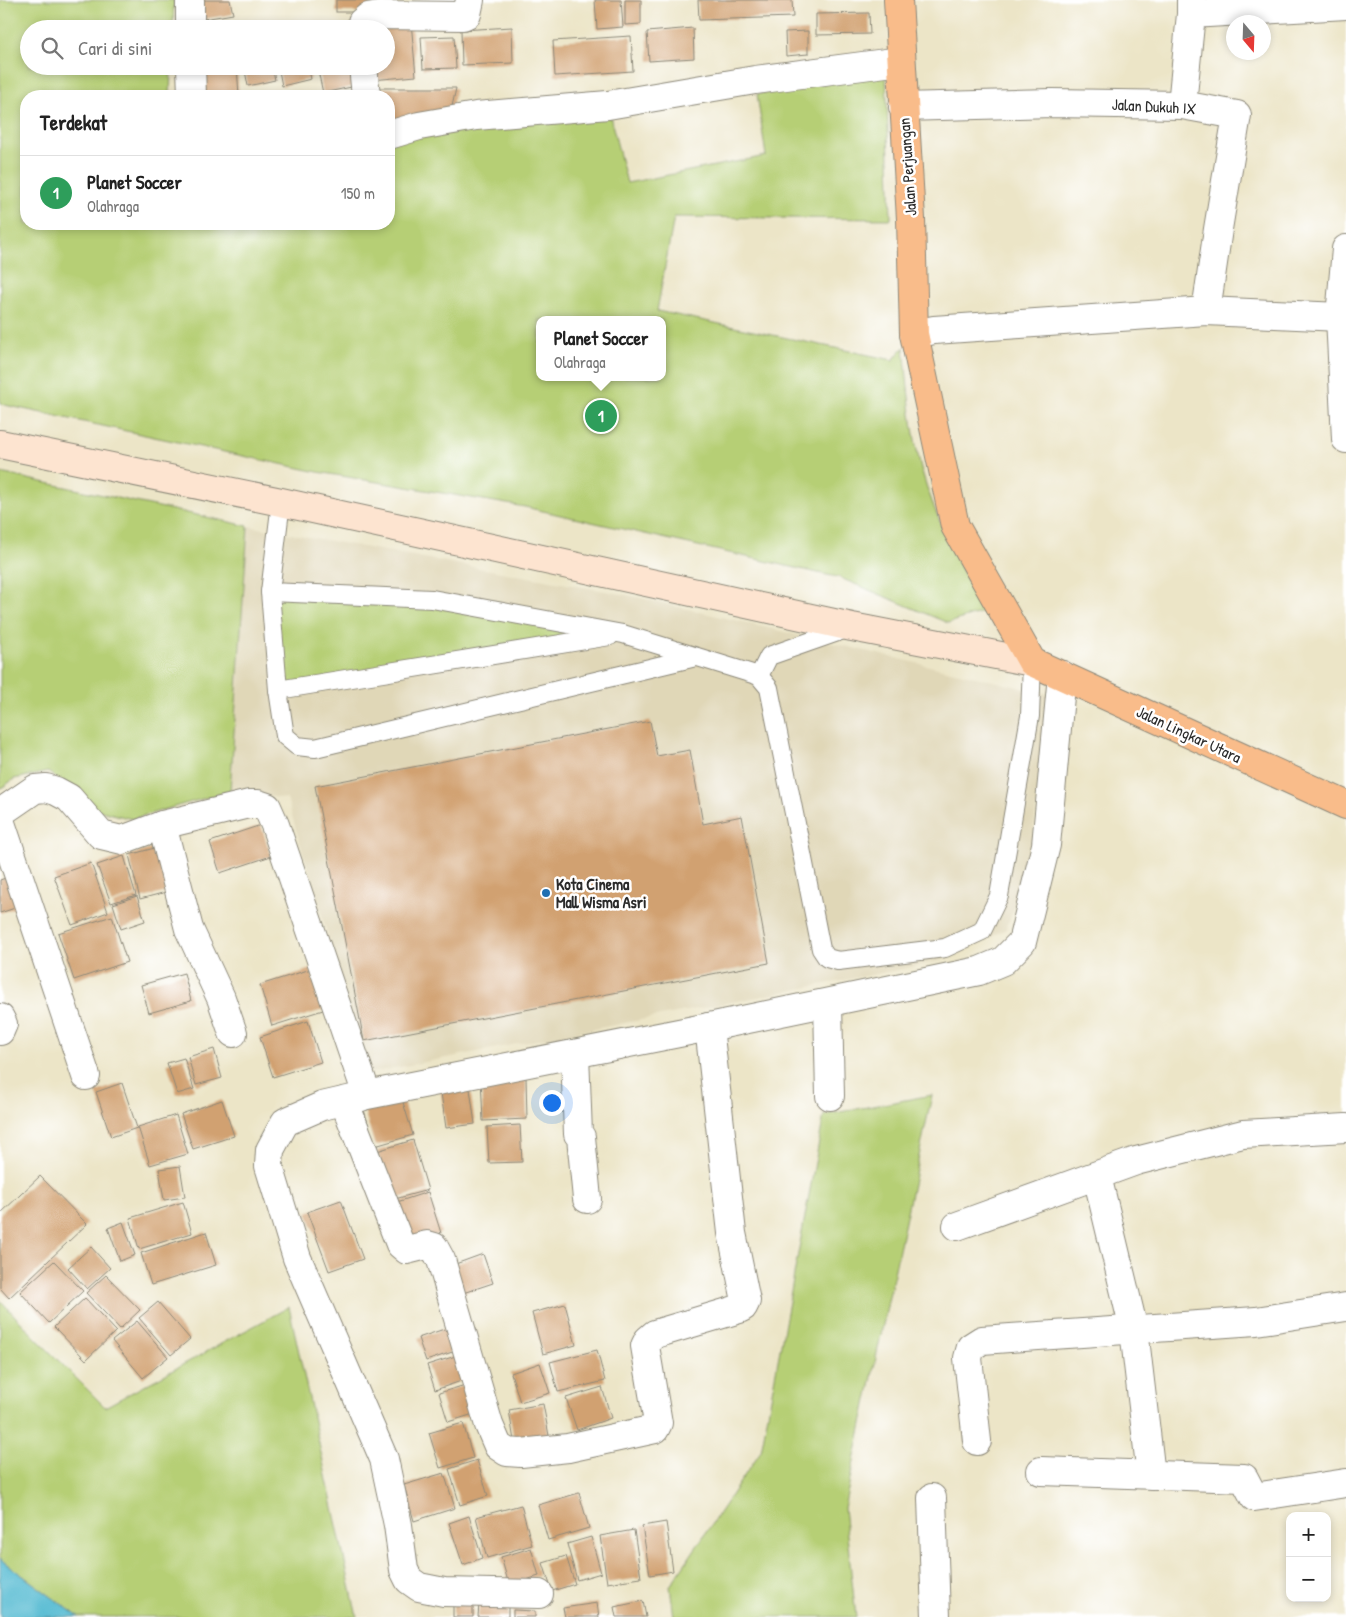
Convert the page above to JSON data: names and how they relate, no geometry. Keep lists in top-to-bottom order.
{
  "streets": {
    "main road": ["Jalan Perjuangan", "Jalan Lingkar Utara"],
    "street": ["Jalan Dukuh IX"]
  },
  "crossings": [
    ["Jalan Dukuh IX", "Jalan Perjuangan"],
    ["Jalan Perjuangan", "Jalan Lingkar Utara"]
  ],
  "places": ["Kota Cinema Mall Wisma Asri"],
  "north": "bottom",
  "page": {
    "search": "Cari di sini",
    "heading": "Terdekat",
    "list": [
      {
        "mark": "1",
        "name": "Planet Soccer",
        "note": "Olahraga",
        "value": "150 m"
      }
    ],
    "popup": ["Planet Soccer", "Olahraga"],
    "pins": "1",
    "map_buttons": ["+", "−"]
  }
}
